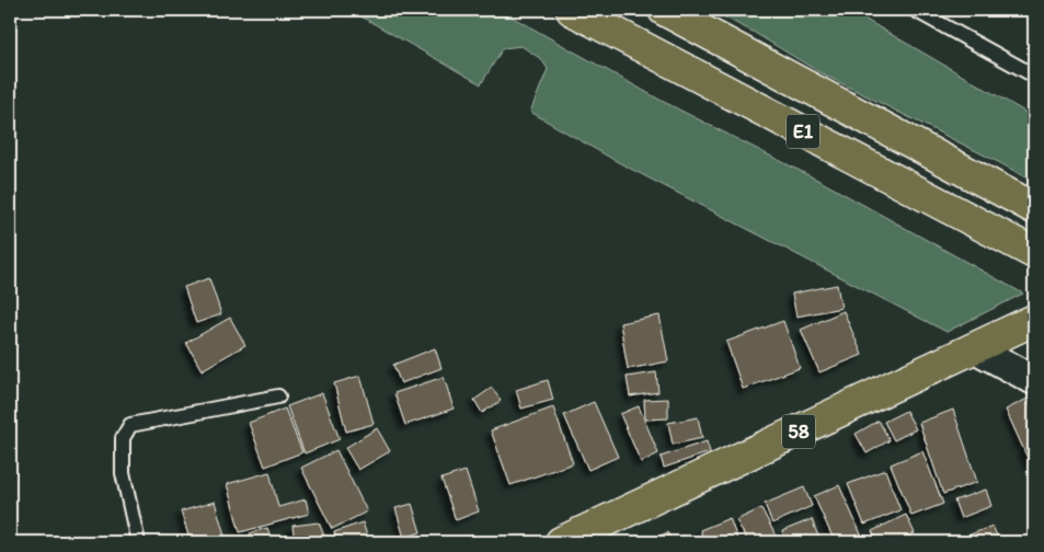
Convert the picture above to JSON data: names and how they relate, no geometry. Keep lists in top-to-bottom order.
{
  "streets": {
    "highway": ["E1", "58"]
  }
}
